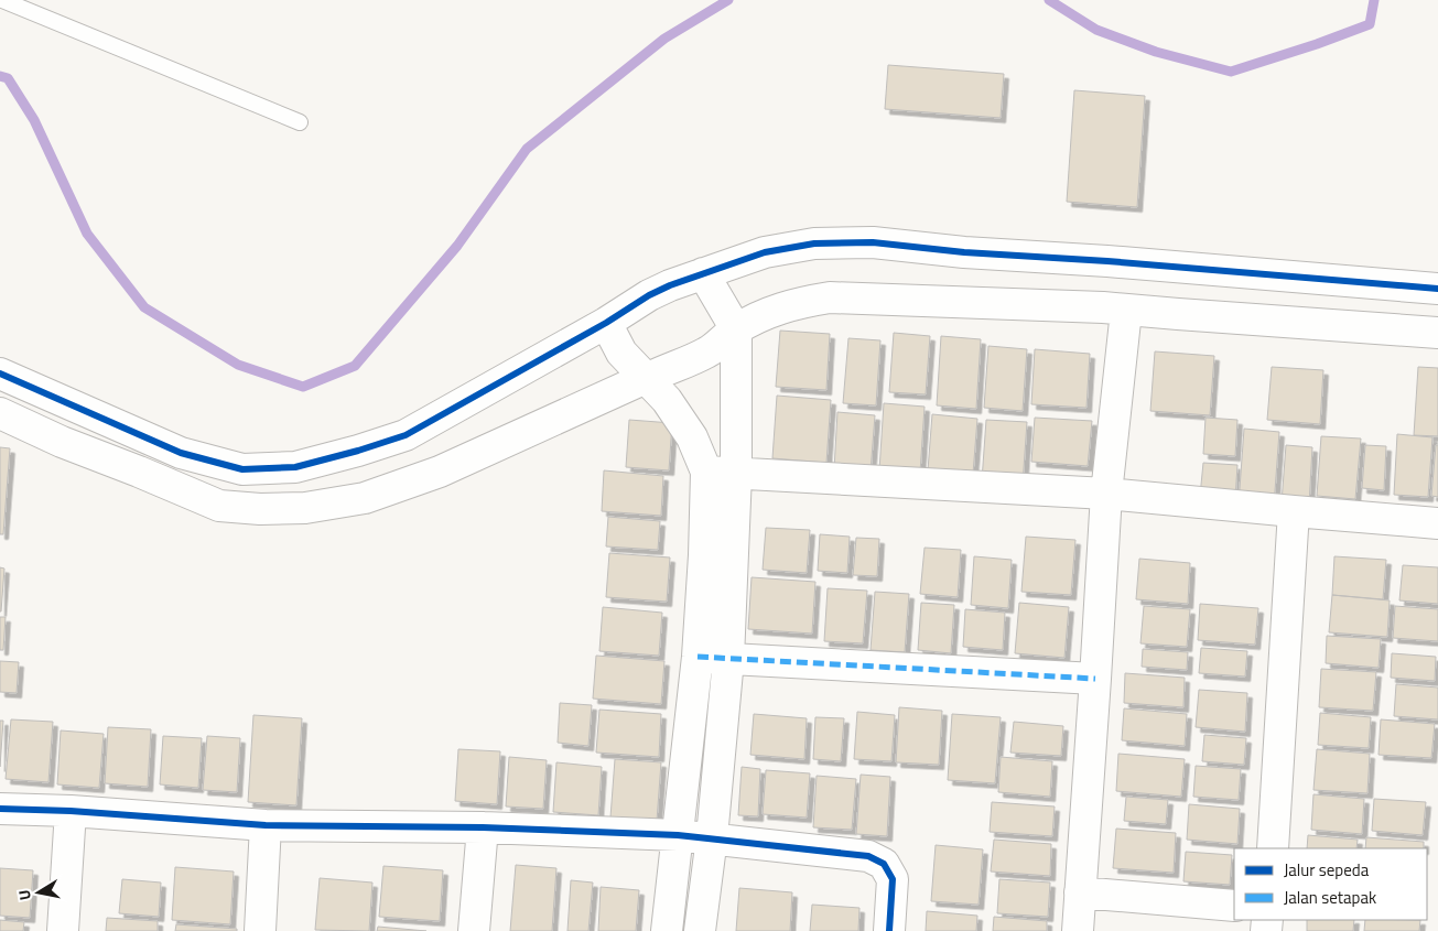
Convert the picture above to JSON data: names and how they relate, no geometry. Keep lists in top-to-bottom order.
{
  "legend": ["Jalur sepeda", "Jalan setapak"],
  "north": "left"
}
